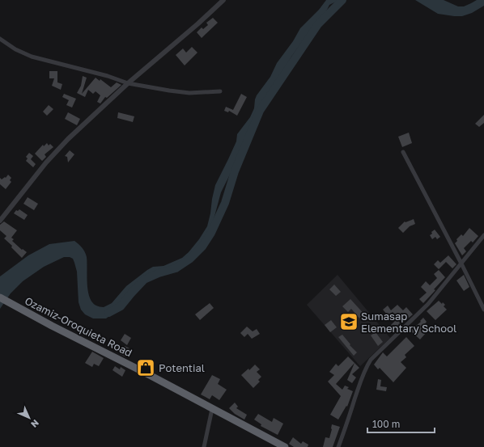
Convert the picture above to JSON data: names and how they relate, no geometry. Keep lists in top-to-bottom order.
{
  "streets": {
    "highway": ["Ozamiz-Oroquieta Road"]
  },
  "places": {
    "school or university": ["Sumasap Elementary School"],
    "shop": ["Potential"]
  },
  "scale_bar": "100 m",
  "north": "bottom right"
}
